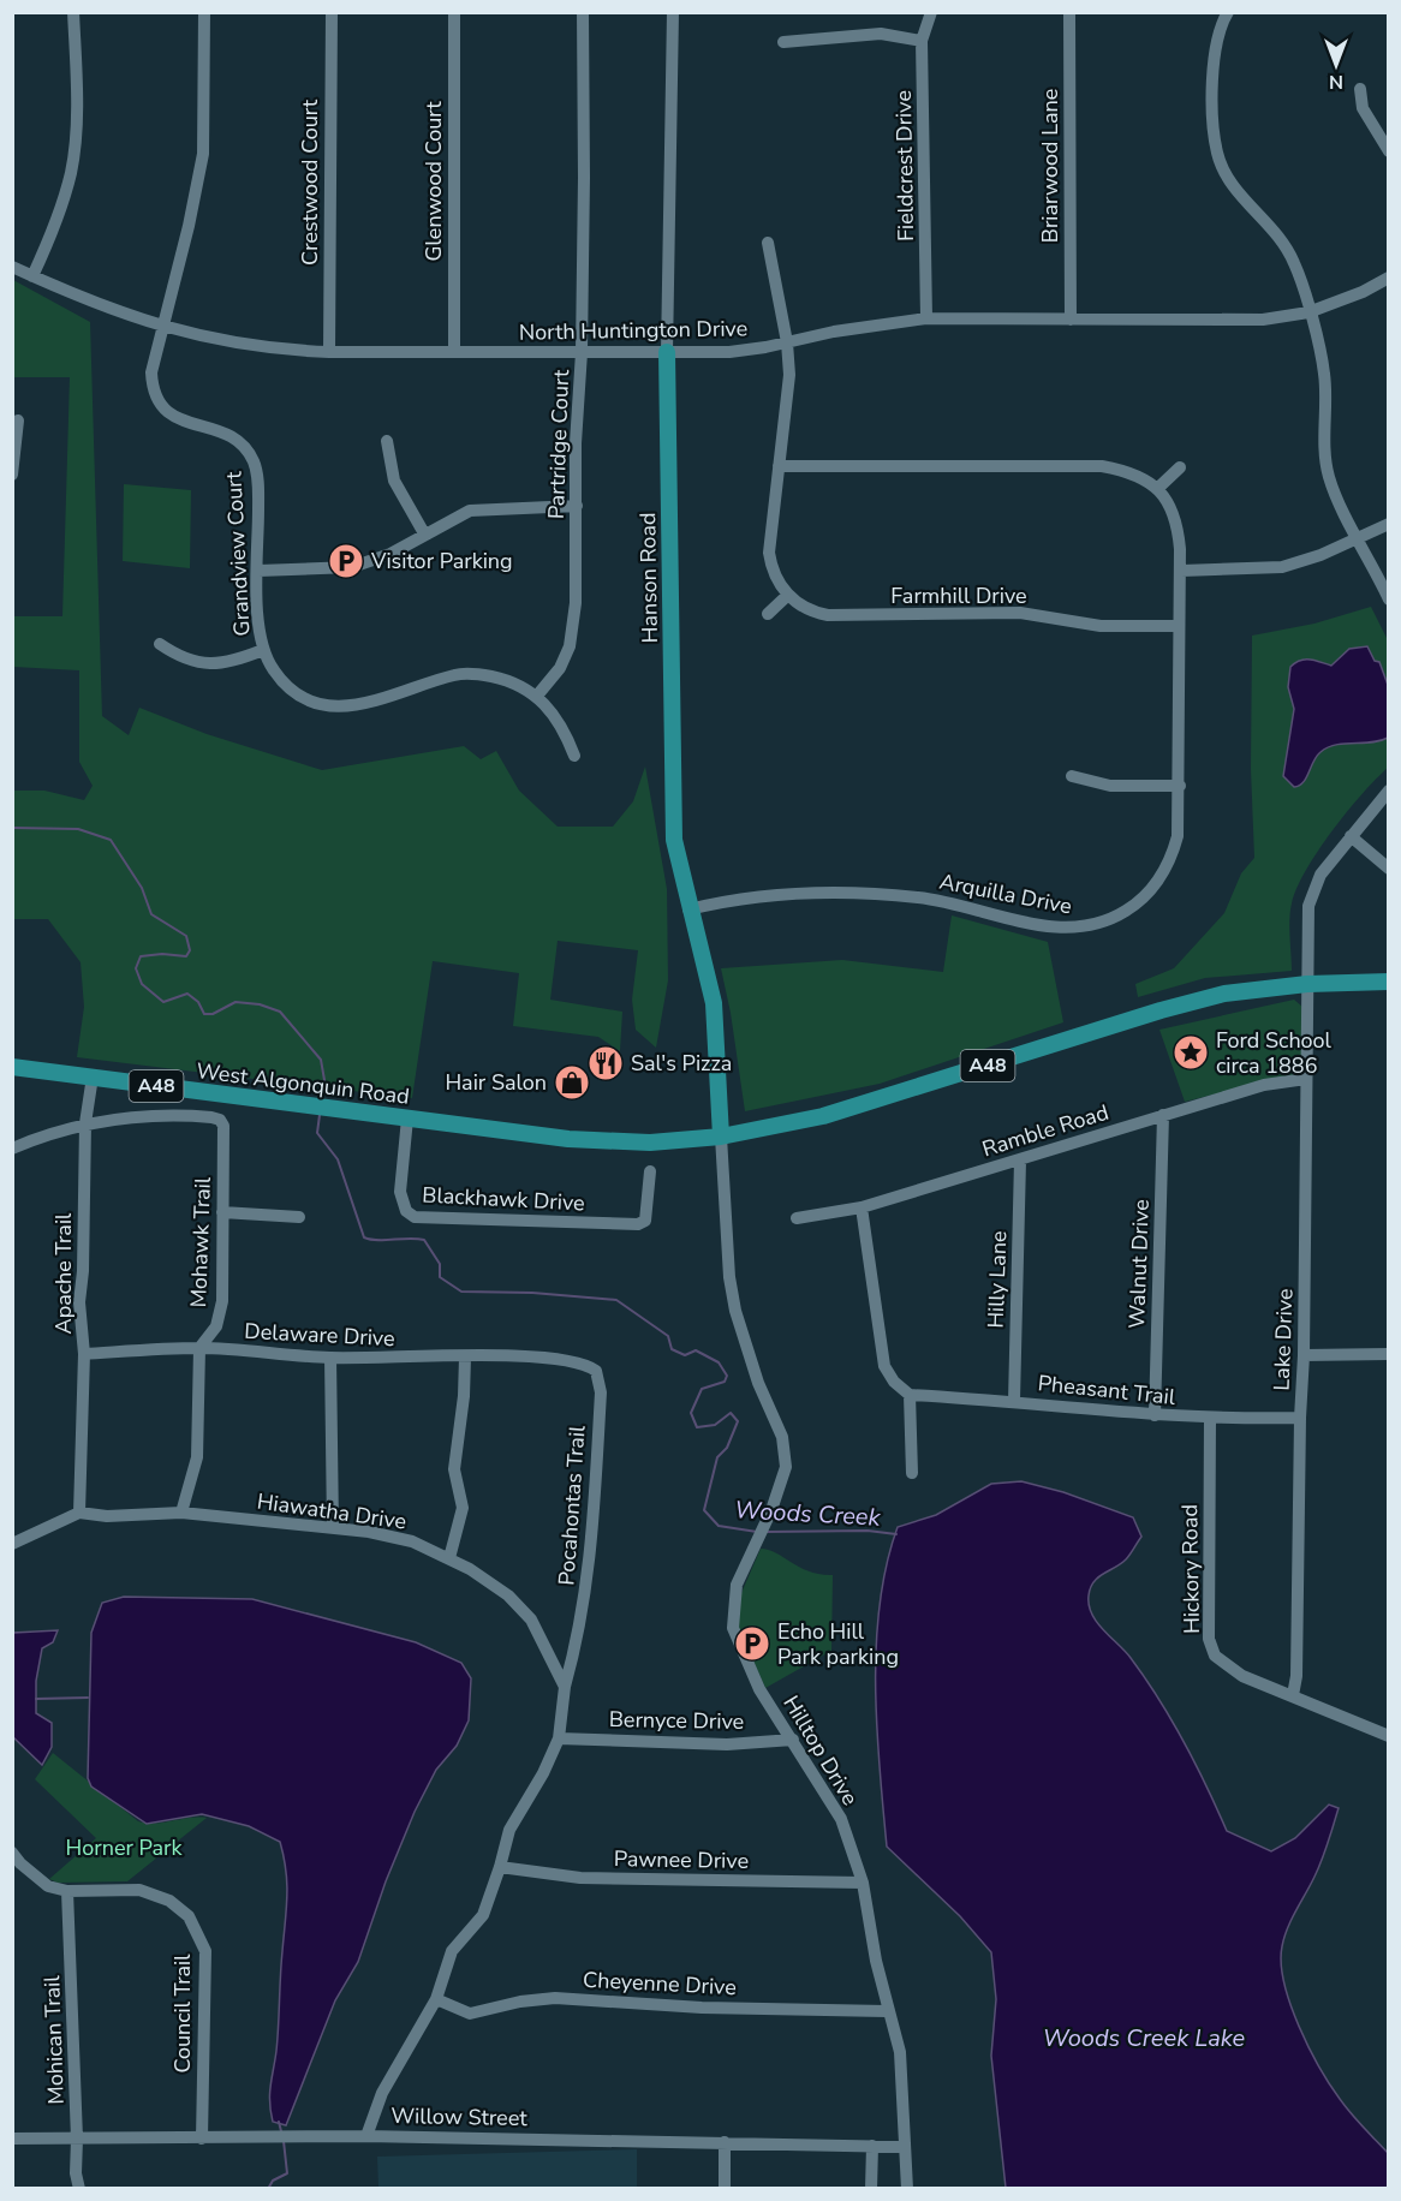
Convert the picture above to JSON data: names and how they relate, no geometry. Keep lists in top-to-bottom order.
{
  "streets": {
    "main road": ["Hanson Road", "A48", "West Algonquin Road"],
    "street": [
      "Fieldcrest Drive",
      "Briarwood Lane",
      "Glenwood Court",
      "Crestwood Court",
      "North Huntington Drive",
      "Partridge Court",
      "Grandview Court",
      "Farmhill Drive",
      "Arquilla Drive",
      "Ramble Road",
      "Blackhawk Drive",
      "Mohawk Trail",
      "Walnut Drive",
      "Apache Trail",
      "Hilly Lane",
      "Delaware Drive",
      "Lake Drive",
      "Pheasant Trail",
      "Pocahontas Trail",
      "Hiawatha Drive",
      "Hickory Road",
      "Bernyce Drive",
      "Hilltop Drive",
      "Pawnee Drive",
      "Cheyenne Drive",
      "Council Trail",
      "Mohican Trail",
      "Willow Street"
    ]
  },
  "crossings": [
    ["Fieldcrest Drive", "North Huntington Drive"],
    ["Briarwood Lane", "North Huntington Drive"],
    ["Glenwood Court", "North Huntington Drive"],
    ["Crestwood Court", "North Huntington Drive"],
    ["North Huntington Drive", "Partridge Court"],
    ["North Huntington Drive", "Grandview Court"],
    ["North Huntington Drive", "Hanson Road"],
    ["Partridge Court", "Grandview Court"],
    ["Hanson Road", "Arquilla Drive"],
    ["Hanson Road", "West Algonquin Road"],
    ["Hanson Road", "Hilltop Drive"],
    ["Farmhill Drive", "Arquilla Drive"],
    ["West Algonquin Road", "Blackhawk Drive"],
    ["West Algonquin Road", "Apache Trail"],
    ["West Algonquin Road", "Lake Drive"],
    ["West Algonquin Road", "Hilltop Drive"],
    ["Ramble Road", "Walnut Drive"],
    ["Ramble Road", "Hilly Lane"],
    ["Ramble Road", "Lake Drive"],
    ["Mohawk Trail", "Apache Trail"],
    ["Mohawk Trail", "Delaware Drive"],
    ["Walnut Drive", "Pheasant Trail"],
    ["Apache Trail", "Delaware Drive"],
    ["Apache Trail", "Hiawatha Drive"],
    ["Hilly Lane", "Pheasant Trail"],
    ["Delaware Drive", "Pocahontas Trail"],
    ["Lake Drive", "Pheasant Trail"],
    ["Lake Drive", "Hickory Road"],
    ["Pheasant Trail", "Hickory Road"],
    ["Pocahontas Trail", "Hiawatha Drive"],
    ["Bernyce Drive", "Hilltop Drive"],
    ["Hilltop Drive", "Pawnee Drive"],
    ["Hilltop Drive", "Cheyenne Drive"],
    ["Hilltop Drive", "Willow Street"],
    ["Council Trail", "Mohican Trail"],
    ["Council Trail", "Willow Street"],
    ["Mohican Trail", "Willow Street"]
  ],
  "water": ["Woods Creek", "Woods Creek Lake"],
  "parks": ["Horner Park"],
  "places": {
    "parking": ["Visitor Parking", "Echo Hill Park parking"],
    "place": ["Ford School circa 1886"],
    "restaurant": ["Sal's Pizza"],
    "shop": ["Hair Salon"]
  },
  "north": "bottom"
}
